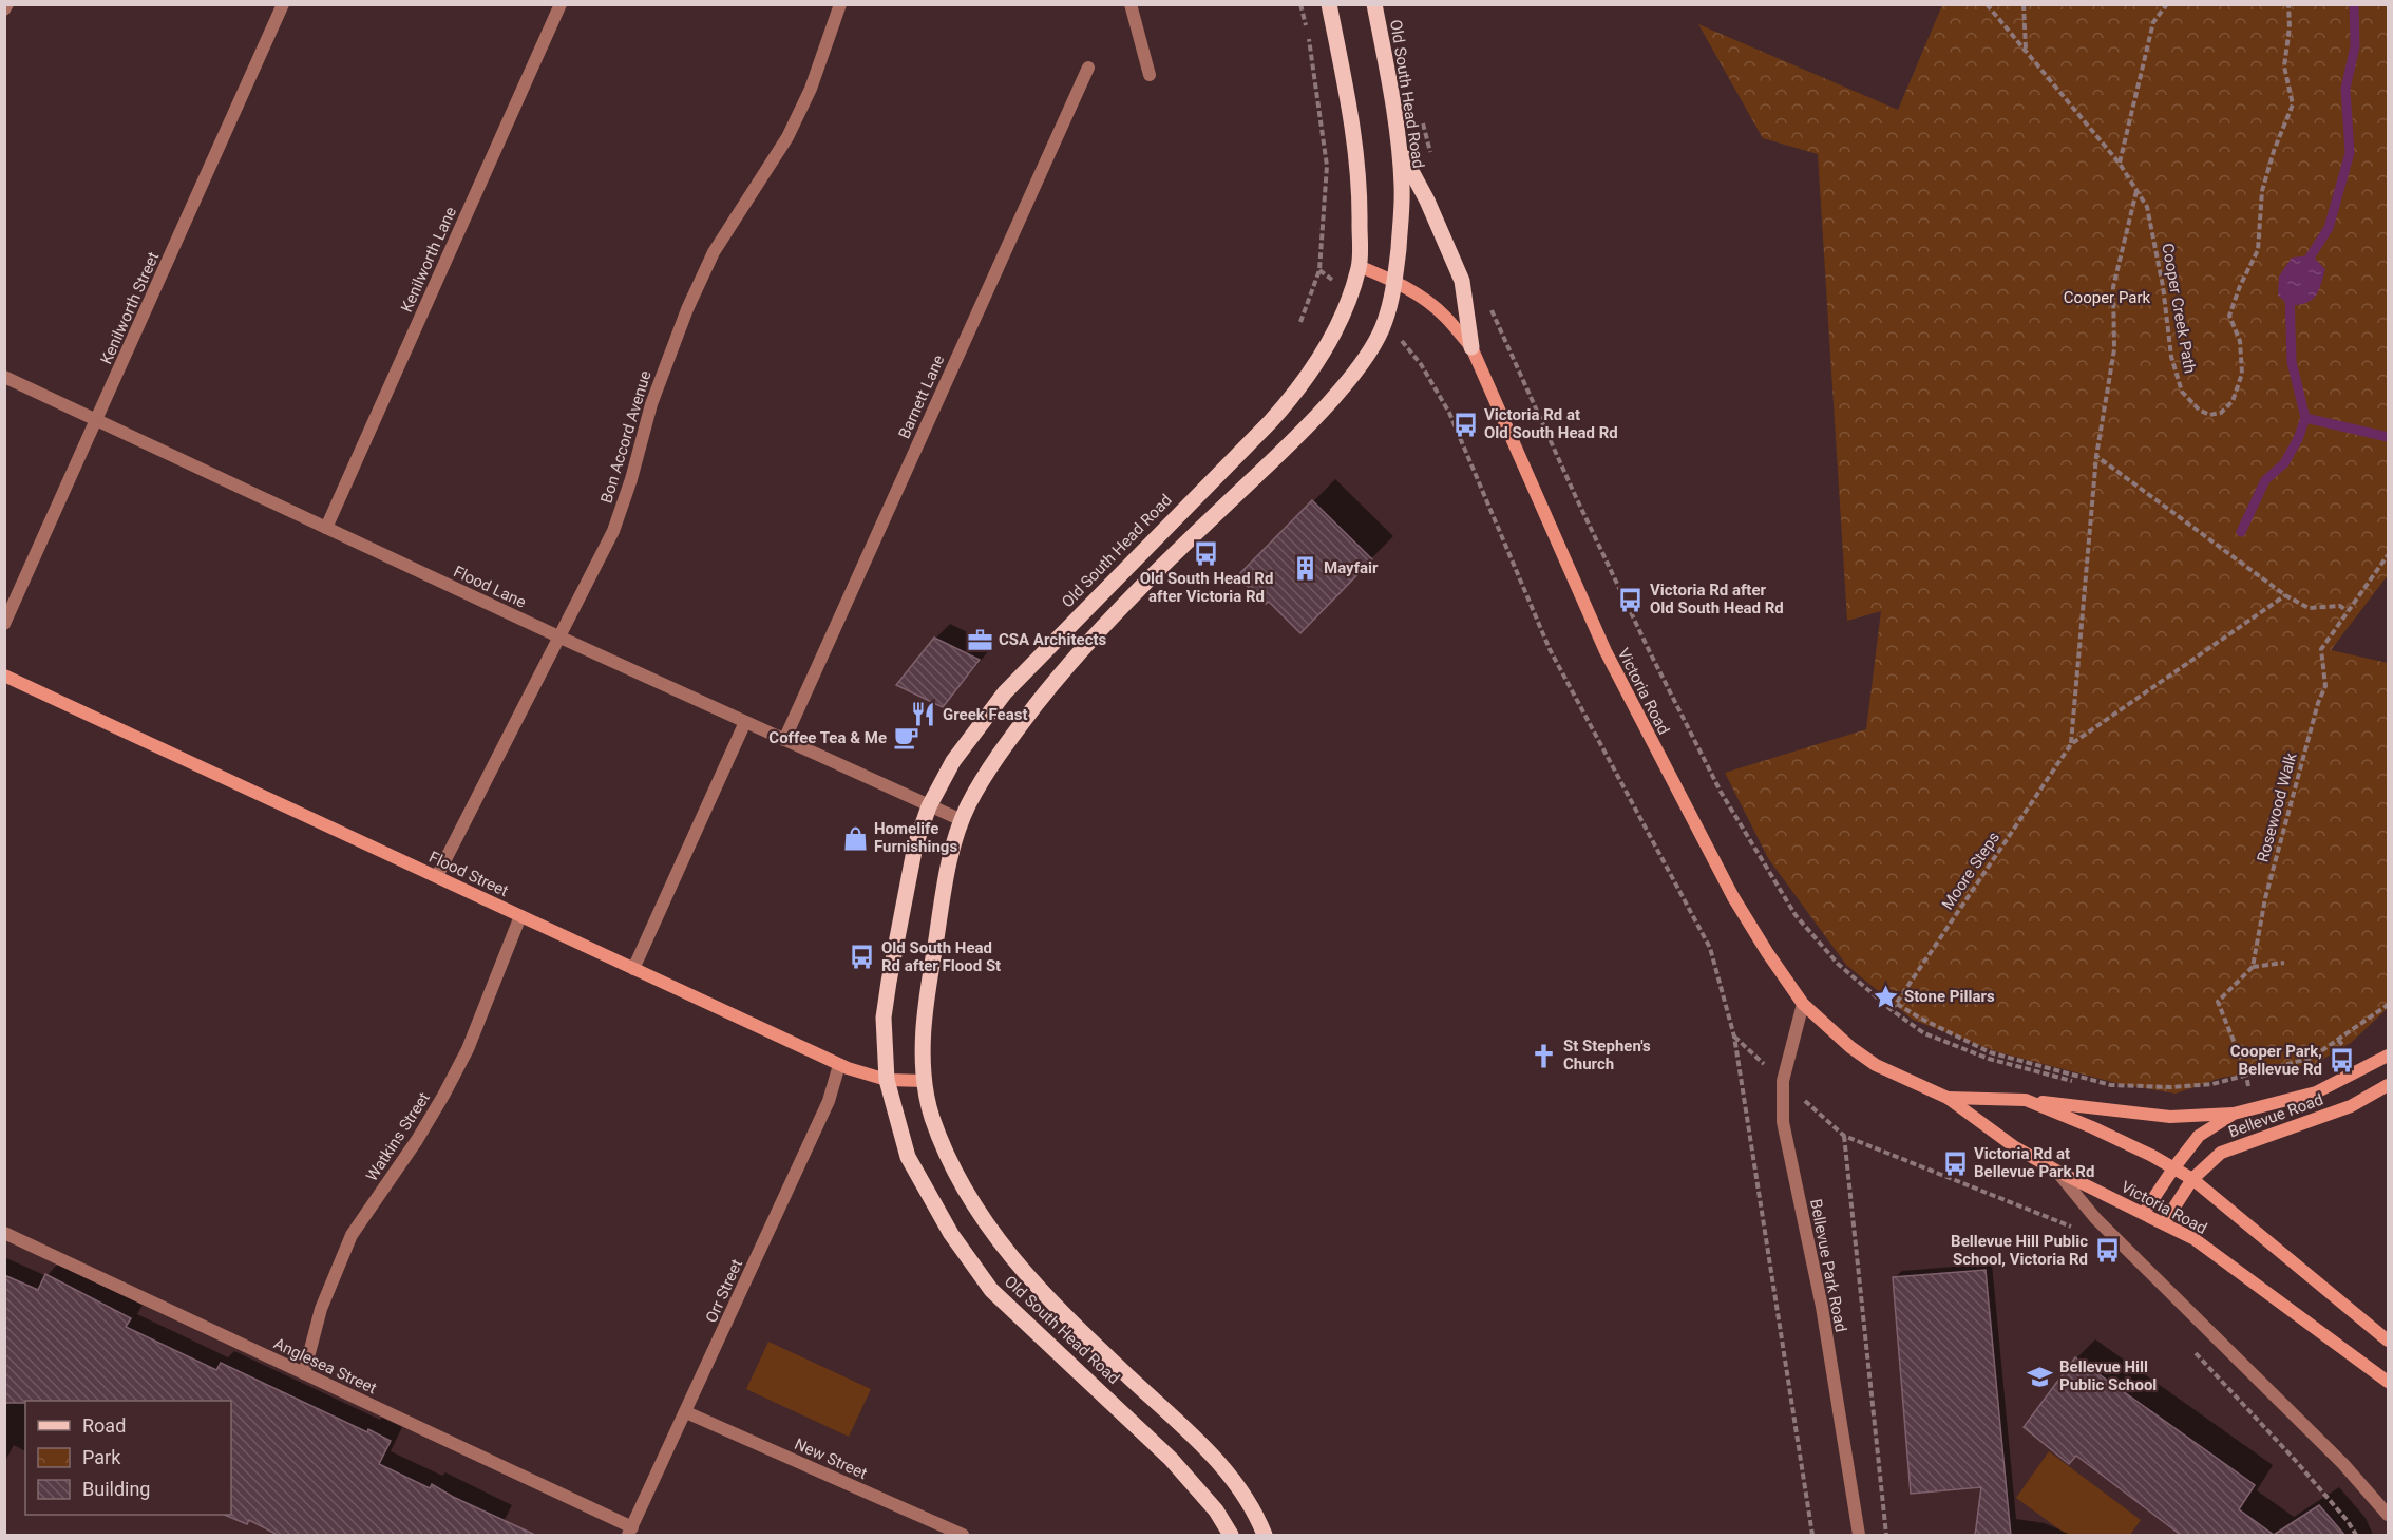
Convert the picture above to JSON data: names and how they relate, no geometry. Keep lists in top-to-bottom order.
{
  "streets": {
    "main road": ["Old South Head Road"],
    "street": [
      "Kenilworth Lane",
      "Kenilworth Street",
      "Barnett Lane",
      "Bon Accord Avenue",
      "Flood Lane",
      "Victoria Road",
      "Flood Street",
      "Bellevue Road",
      "Watkins Street",
      "Bellevue Park Road",
      "Orr Street",
      "Anglesea Street",
      "New Street"
    ],
    "path": ["Cooper Creek Path", "Rosewood Walk", "Moore Steps"]
  },
  "crossings": [
    ["Old South Head Road", "Flood Lane"],
    ["Old South Head Road", "Victoria Road"],
    ["Old South Head Road", "Flood Street"],
    ["Kenilworth Lane", "Flood Lane"],
    ["Kenilworth Street", "Flood Lane"],
    ["Barnett Lane", "Flood Lane"],
    ["Bon Accord Avenue", "Flood Lane"],
    ["Bon Accord Avenue", "Flood Street"],
    ["Victoria Road", "Bellevue Road"],
    ["Victoria Road", "Bellevue Park Road"],
    ["Flood Street", "Watkins Street"],
    ["Flood Street", "Orr Street"],
    ["Watkins Street", "Anglesea Street"],
    ["Orr Street", "Anglesea Street"],
    ["Orr Street", "New Street"]
  ],
  "parks": ["Cooper Park"],
  "places": {
    "bus stop": [
      "Victoria Rd at Old South Head Rd",
      "Old South Head Rd after Victoria Rd",
      "Victoria Rd after Old South Head Rd",
      "Old South Head Rd after Flood St",
      "Cooper Park, Bellevue Rd",
      "Victoria Rd at Bellevue Park Rd",
      "Bellevue Hill Public School, Victoria Rd"
    ],
    "building": ["Mayfair"],
    "office": ["CSA Architects"],
    "restaurant": ["Greek Feast"],
    "cafe": ["Coffee Tea & Me"],
    "shop": ["Homelife Furnishings"],
    "place": ["Stone Pillars"],
    "church": ["St Stephen's Church"],
    "school or university": ["Bellevue Hill Public School"]
  },
  "legend": ["Road", "Park", "Building"]
}
